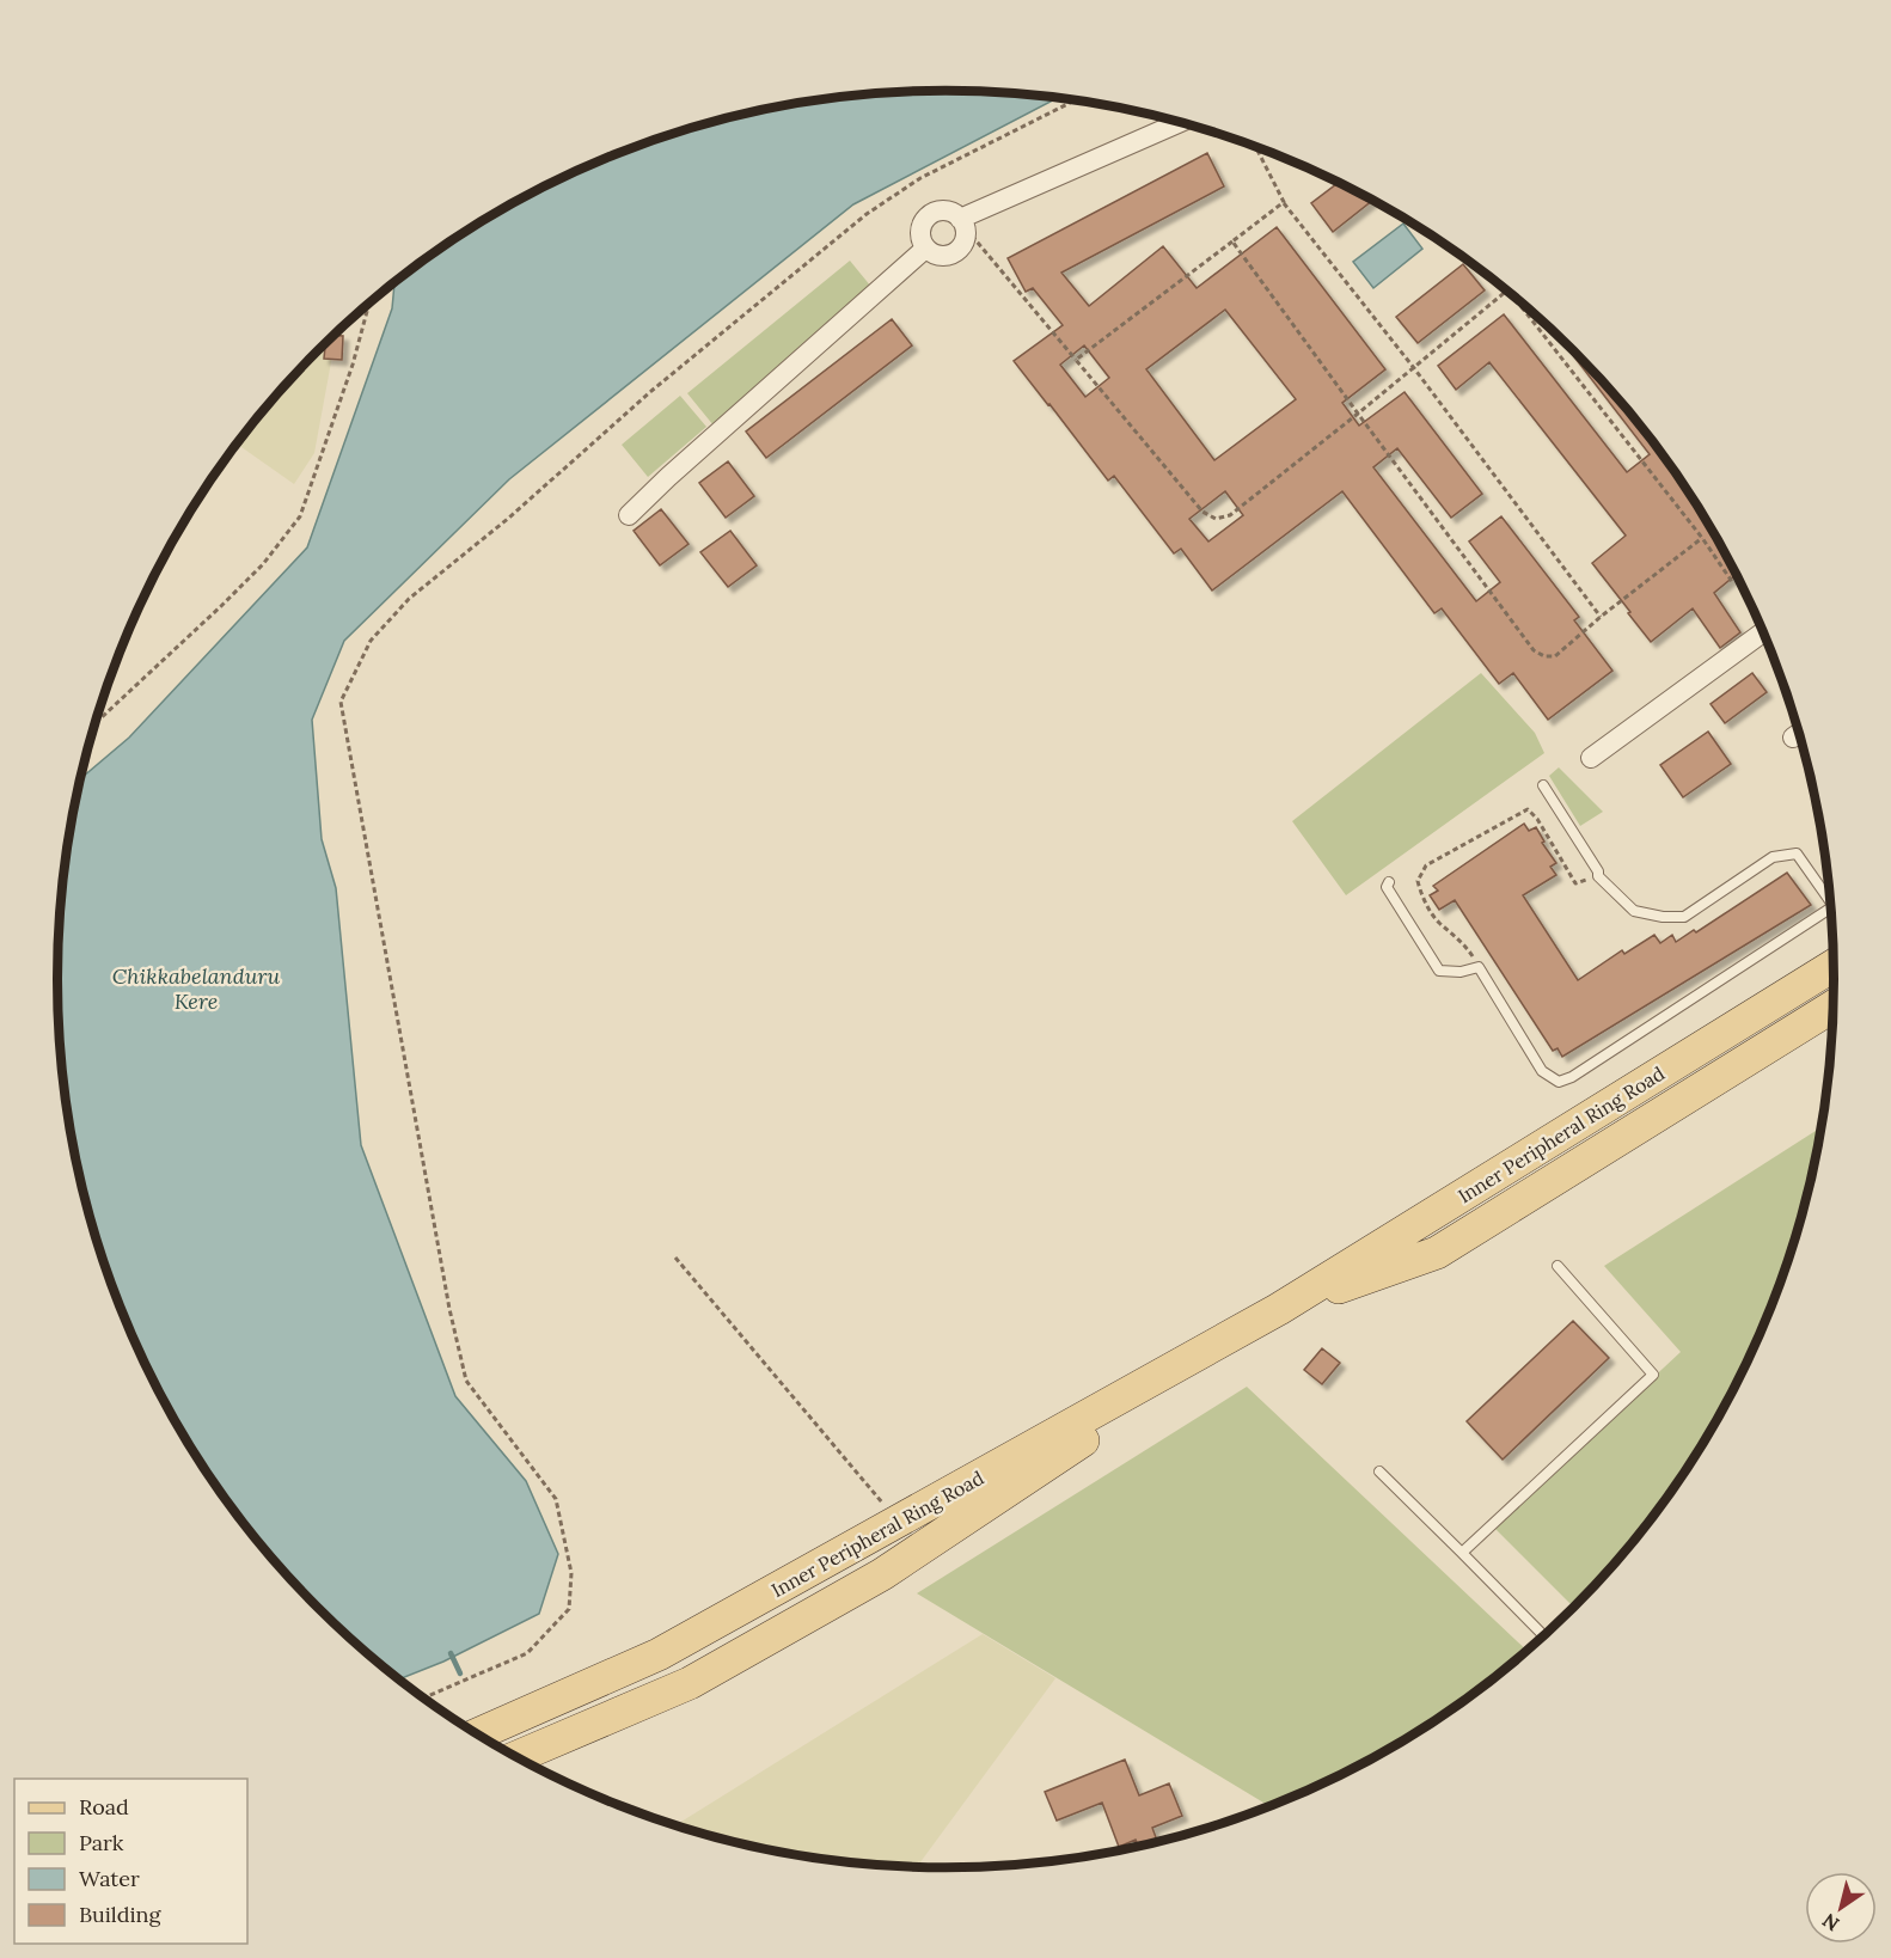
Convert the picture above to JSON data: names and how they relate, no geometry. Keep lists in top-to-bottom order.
{
  "streets": {
    "main road": ["Inner Peripheral Ring Road"]
  },
  "water": ["Chikkabelanduru Kere"],
  "legend": [
    "Road",
    "Park",
    "Water",
    "Building"
  ],
  "north": "bottom left"
}
